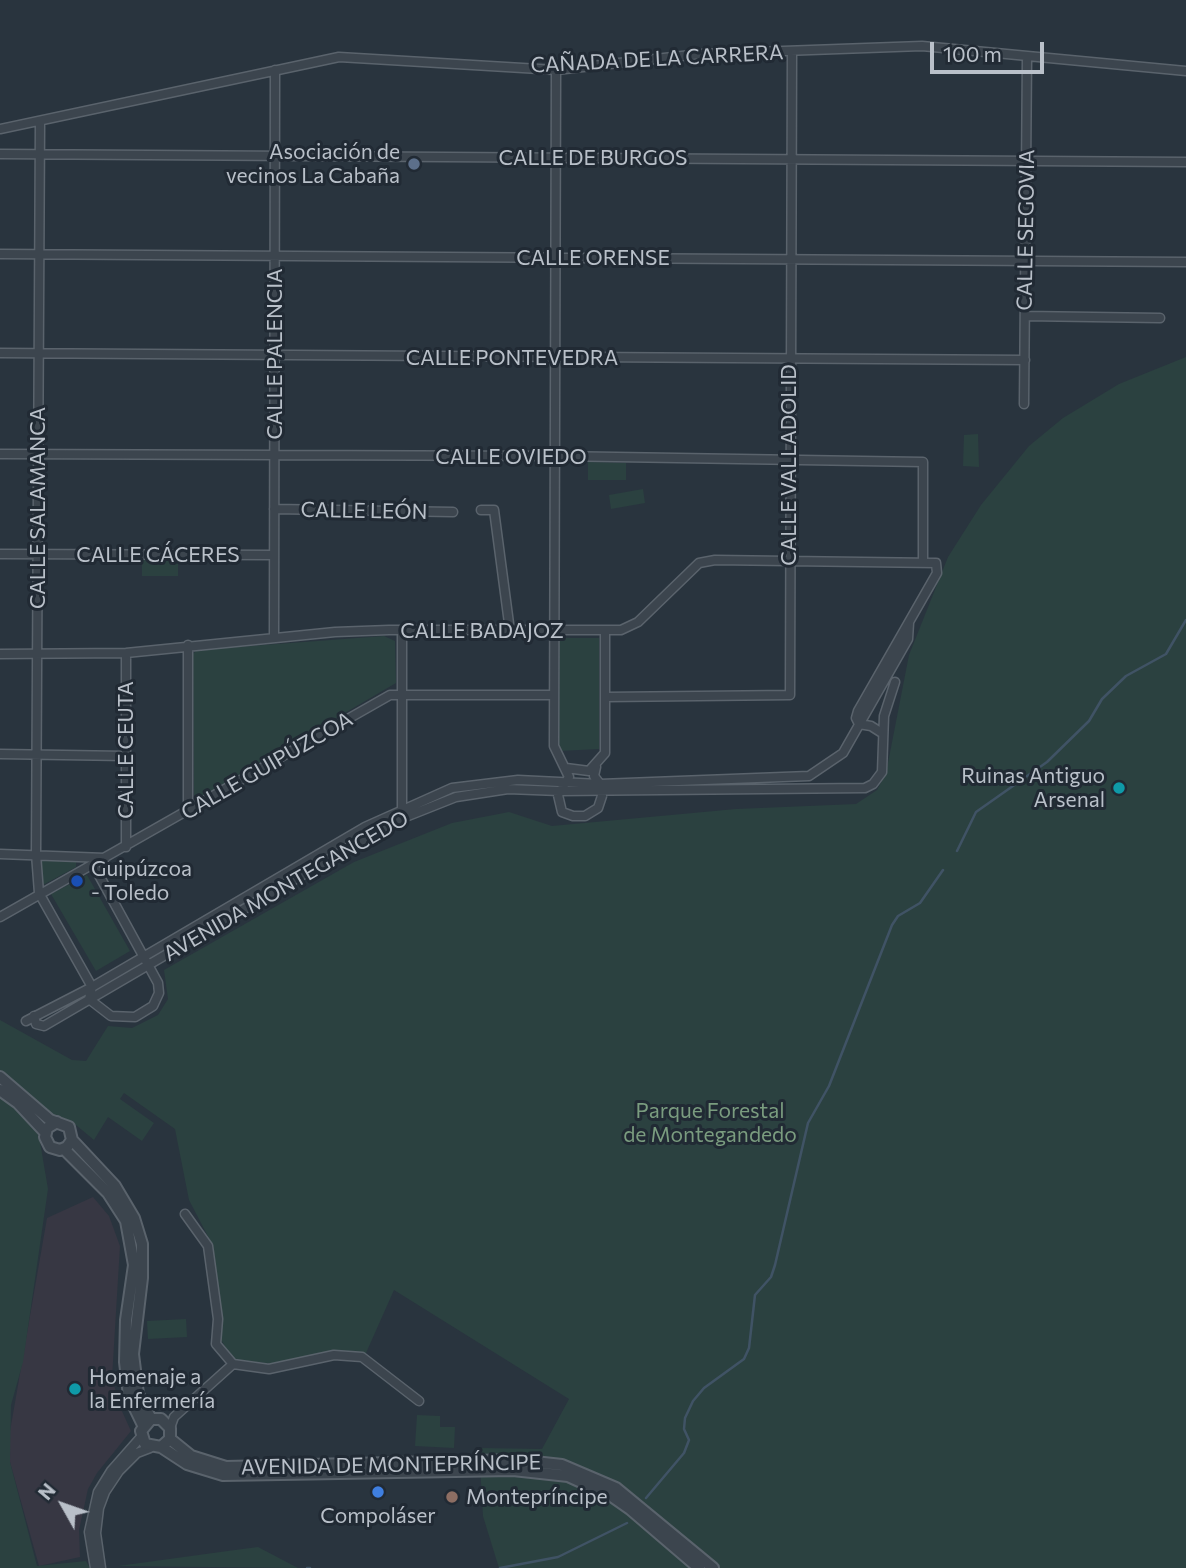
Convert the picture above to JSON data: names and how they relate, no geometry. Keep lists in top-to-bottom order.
{
  "streets": {
    "street": [
      "CAÑADA DE LA CARRERA",
      "CALLE DE BURGOS",
      "CALLE SEGOVIA",
      "CALLE ORENSE",
      "CALLE PALENCIA",
      "CALLE PONTEVEDRA",
      "CALLE OVIEDO",
      "CALLE VALLADOLID",
      "CALLE SALAMANCA",
      "CALLE LEÓN",
      "CALLE CÁCERES",
      "CALLE BADAJOZ",
      "CALLE CEUTA",
      "CALLE GUIPÚZCOA",
      "AVENIDA MONTEGANCEDO",
      "AVENIDA DE MONTEPRÍNCIPE"
    ]
  },
  "crossings": [
    ["CAÑADA DE LA CARRERA", "CALLE SEGOVIA"],
    ["CAÑADA DE LA CARRERA", "CALLE PALENCIA"],
    ["CAÑADA DE LA CARRERA", "CALLE VALLADOLID"],
    ["CAÑADA DE LA CARRERA", "CALLE SALAMANCA"],
    ["CALLE DE BURGOS", "CALLE SEGOVIA"],
    ["CALLE DE BURGOS", "CALLE PALENCIA"],
    ["CALLE DE BURGOS", "CALLE VALLADOLID"],
    ["CALLE DE BURGOS", "CALLE SALAMANCA"],
    ["CALLE SEGOVIA", "CALLE ORENSE"],
    ["CALLE SEGOVIA", "CALLE PONTEVEDRA"],
    ["CALLE ORENSE", "CALLE PALENCIA"],
    ["CALLE ORENSE", "CALLE VALLADOLID"],
    ["CALLE ORENSE", "CALLE SALAMANCA"],
    ["CALLE PALENCIA", "CALLE PONTEVEDRA"],
    ["CALLE PALENCIA", "CALLE OVIEDO"],
    ["CALLE PALENCIA", "CALLE LEÓN"],
    ["CALLE PALENCIA", "CALLE CÁCERES"],
    ["CALLE PALENCIA", "CALLE BADAJOZ"],
    ["CALLE PONTEVEDRA", "CALLE VALLADOLID"],
    ["CALLE PONTEVEDRA", "CALLE SALAMANCA"],
    ["CALLE OVIEDO", "CALLE VALLADOLID"],
    ["CALLE OVIEDO", "CALLE SALAMANCA"],
    ["CALLE OVIEDO", "CALLE BADAJOZ"],
    ["CALLE VALLADOLID", "CALLE BADAJOZ"],
    ["CALLE SALAMANCA", "CALLE CÁCERES"],
    ["CALLE SALAMANCA", "CALLE BADAJOZ"],
    ["CALLE SALAMANCA", "CALLE GUIPÚZCOA"],
    ["CALLE BADAJOZ", "CALLE CEUTA"],
    ["CALLE BADAJOZ", "AVENIDA MONTEGANCEDO"],
    ["CALLE CEUTA", "CALLE GUIPÚZCOA"]
  ],
  "parks": ["Parque Forestal de Montegandedo"],
  "places": [
    "Asociación de vecinos La Cabaña",
    "Ruinas Antiguo Arsenal",
    "Guipúzcoa - Toledo",
    "Homenaje a la Enfermería",
    "Compoláser",
    "Montepríncipe"
  ],
  "scale_bar": "100 m",
  "north": "top left"
}
